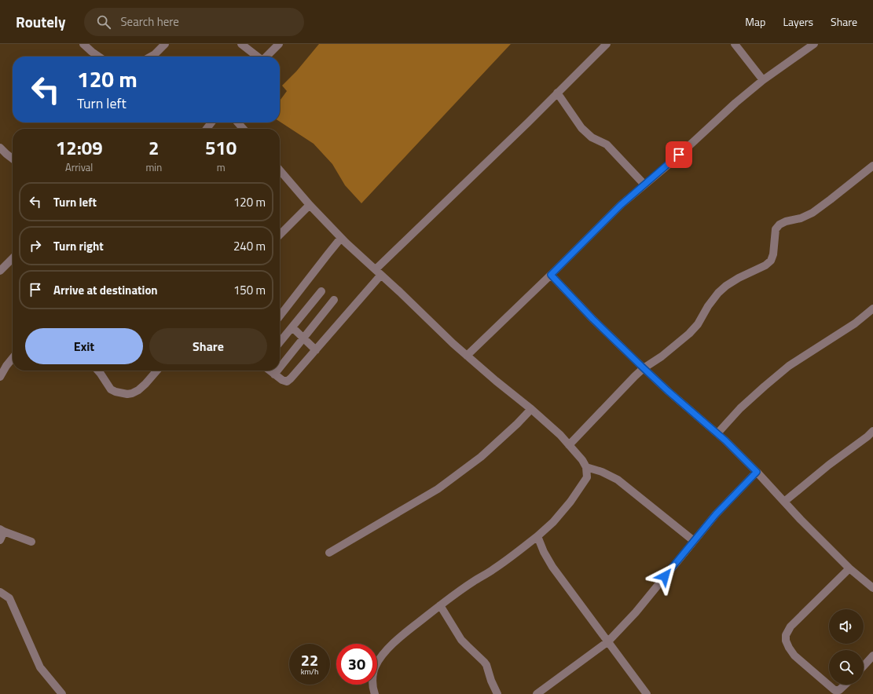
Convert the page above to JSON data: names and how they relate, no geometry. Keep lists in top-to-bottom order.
{
  "page": {
    "header": "Routely",
    "search": "Search here",
    "nav": ["Map", "Layers", "Share"],
    "turn": ["120 m", "Turn left"],
    "eta": [
      "12:09",
      "Arrival",
      "2",
      "min",
      "510",
      "m"
    ],
    "list": [
      {
        "name": "Turn left",
        "value": "120 m"
      },
      {
        "name": "Turn right",
        "value": "240 m"
      },
      {
        "name": "Arrive at destination",
        "value": "150 m"
      }
    ],
    "buttons": ["Exit", "Share"],
    "speed": "22 km/h",
    "limit": "30"
  }
}
